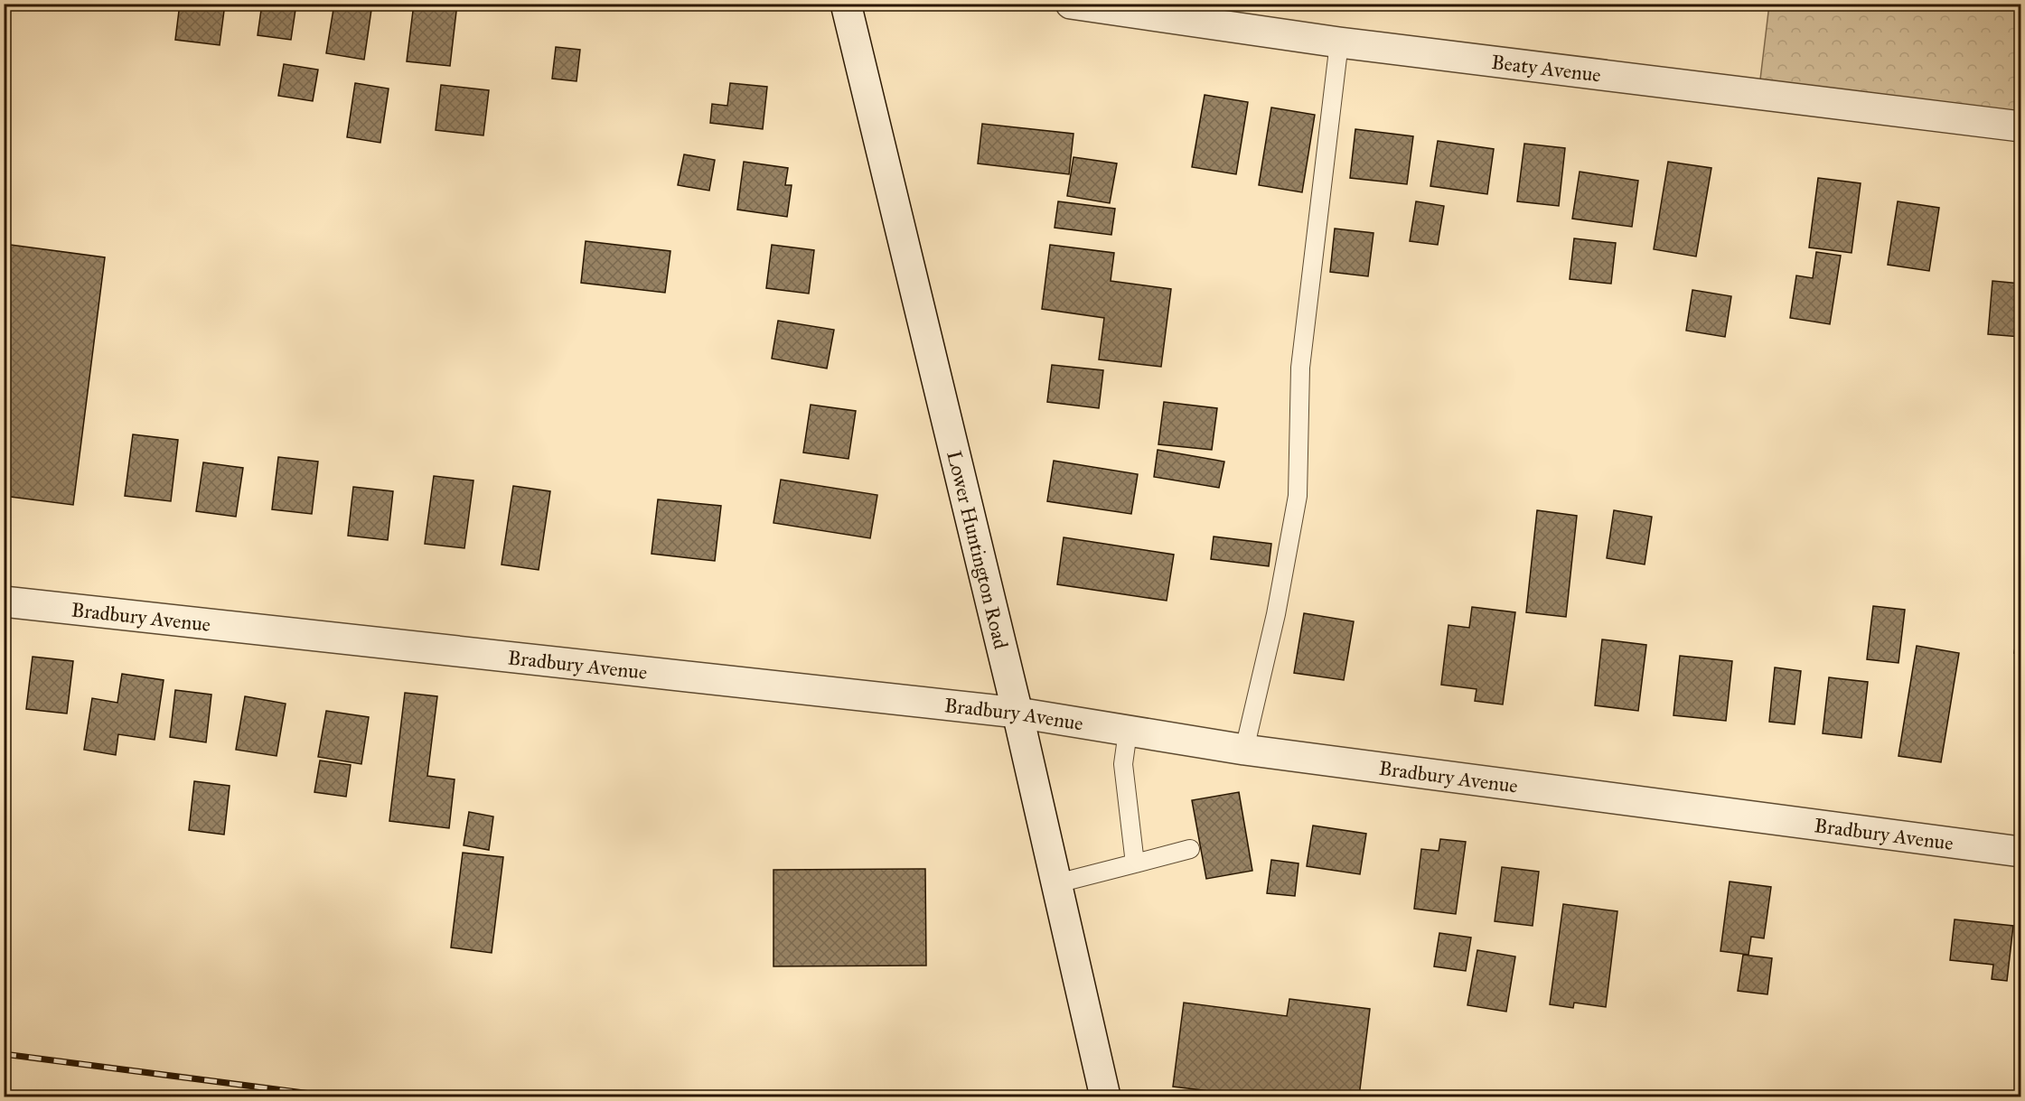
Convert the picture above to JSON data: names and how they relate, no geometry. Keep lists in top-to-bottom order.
{
  "streets": {
    "street": ["Beaty Avenue", "Lower Huntington Road", "Bradbury Avenue"]
  },
  "crossings": [
    ["Lower Huntington Road", "Bradbury Avenue"]
  ]
}
